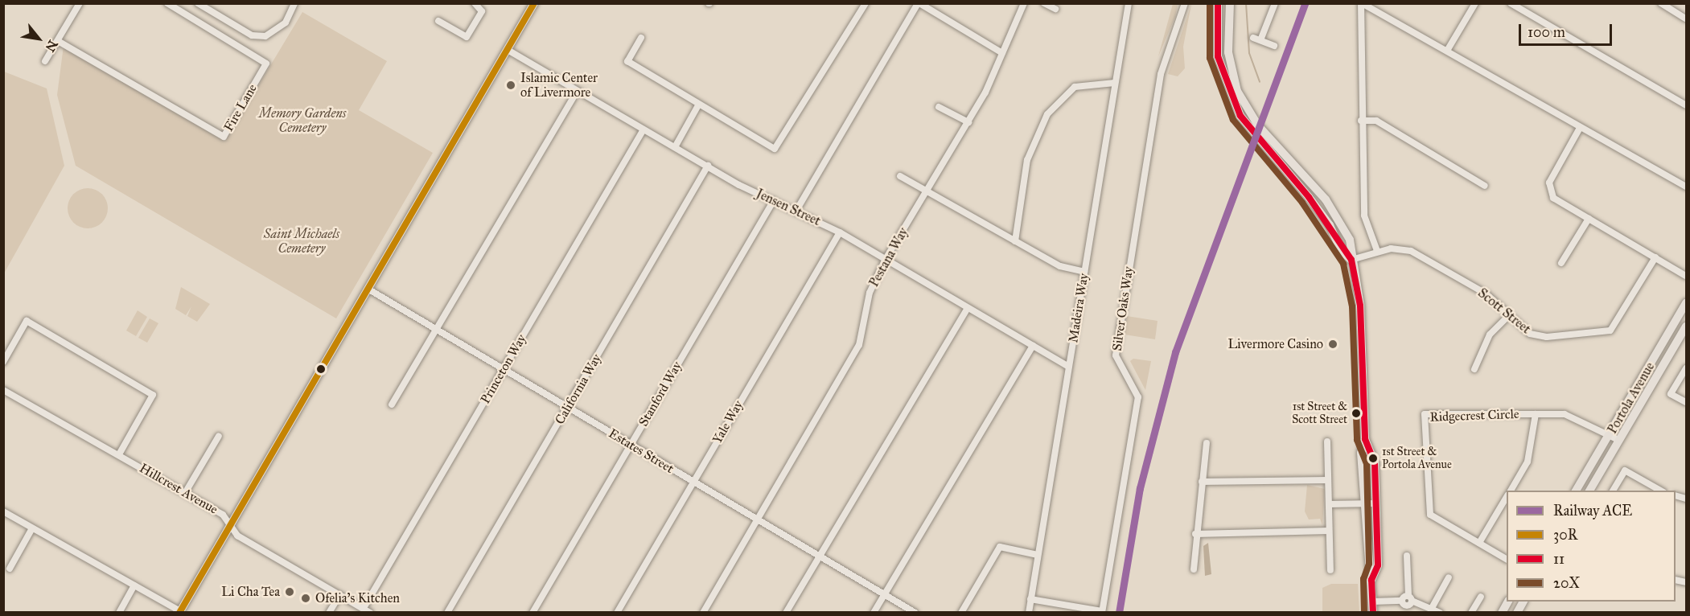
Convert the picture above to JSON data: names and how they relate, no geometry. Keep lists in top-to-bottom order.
{
  "streets": {
    "main road": ["Portola Avenue"],
    "street": [
      "Fire Lane",
      "Jensen Street",
      "Pestana Way",
      "Madeira Way",
      "Silver Oaks Way",
      "Scott Street",
      "Princeton Way",
      "California Way",
      "Stanford Way",
      "Ridgecrest Circle",
      "Yale Way",
      "Estates Street",
      "Hillcrest Avenue"
    ]
  },
  "crossings": [
    ["Jensen Street", "Pestana Way"],
    ["Jensen Street", "Madeira Way"],
    ["Jensen Street", "Princeton Way"],
    ["Jensen Street", "California Way"],
    ["Jensen Street", "Stanford Way"],
    ["Jensen Street", "Yale Way"],
    ["Pestana Way", "Estates Street"],
    ["Princeton Way", "Estates Street"],
    ["Princeton Way", "Hillcrest Avenue"],
    ["California Way", "Estates Street"],
    ["Stanford Way", "Estates Street"],
    ["Portola Avenue", "Ridgecrest Circle"],
    ["Yale Way", "Estates Street"]
  ],
  "parks": ["Memory Gardens Cemetery", "Saint Michaels Cemetery"],
  "places": [
    "Islamic Center of Livermore",
    "Livermore Casino",
    "1st Street & Scott Street",
    "1st Street & Portola Avenue",
    "Li Cha Tea",
    "Ofelia's Kitchen"
  ],
  "lines": [
    "rail line ACE",
    "transit line 30R",
    "transit line 11",
    "transit line 20X"
  ],
  "legend": [
    "Railway ACE",
    "30R",
    "11",
    "20X"
  ],
  "scale_bar": "100 m",
  "north": "bottom right"
}
